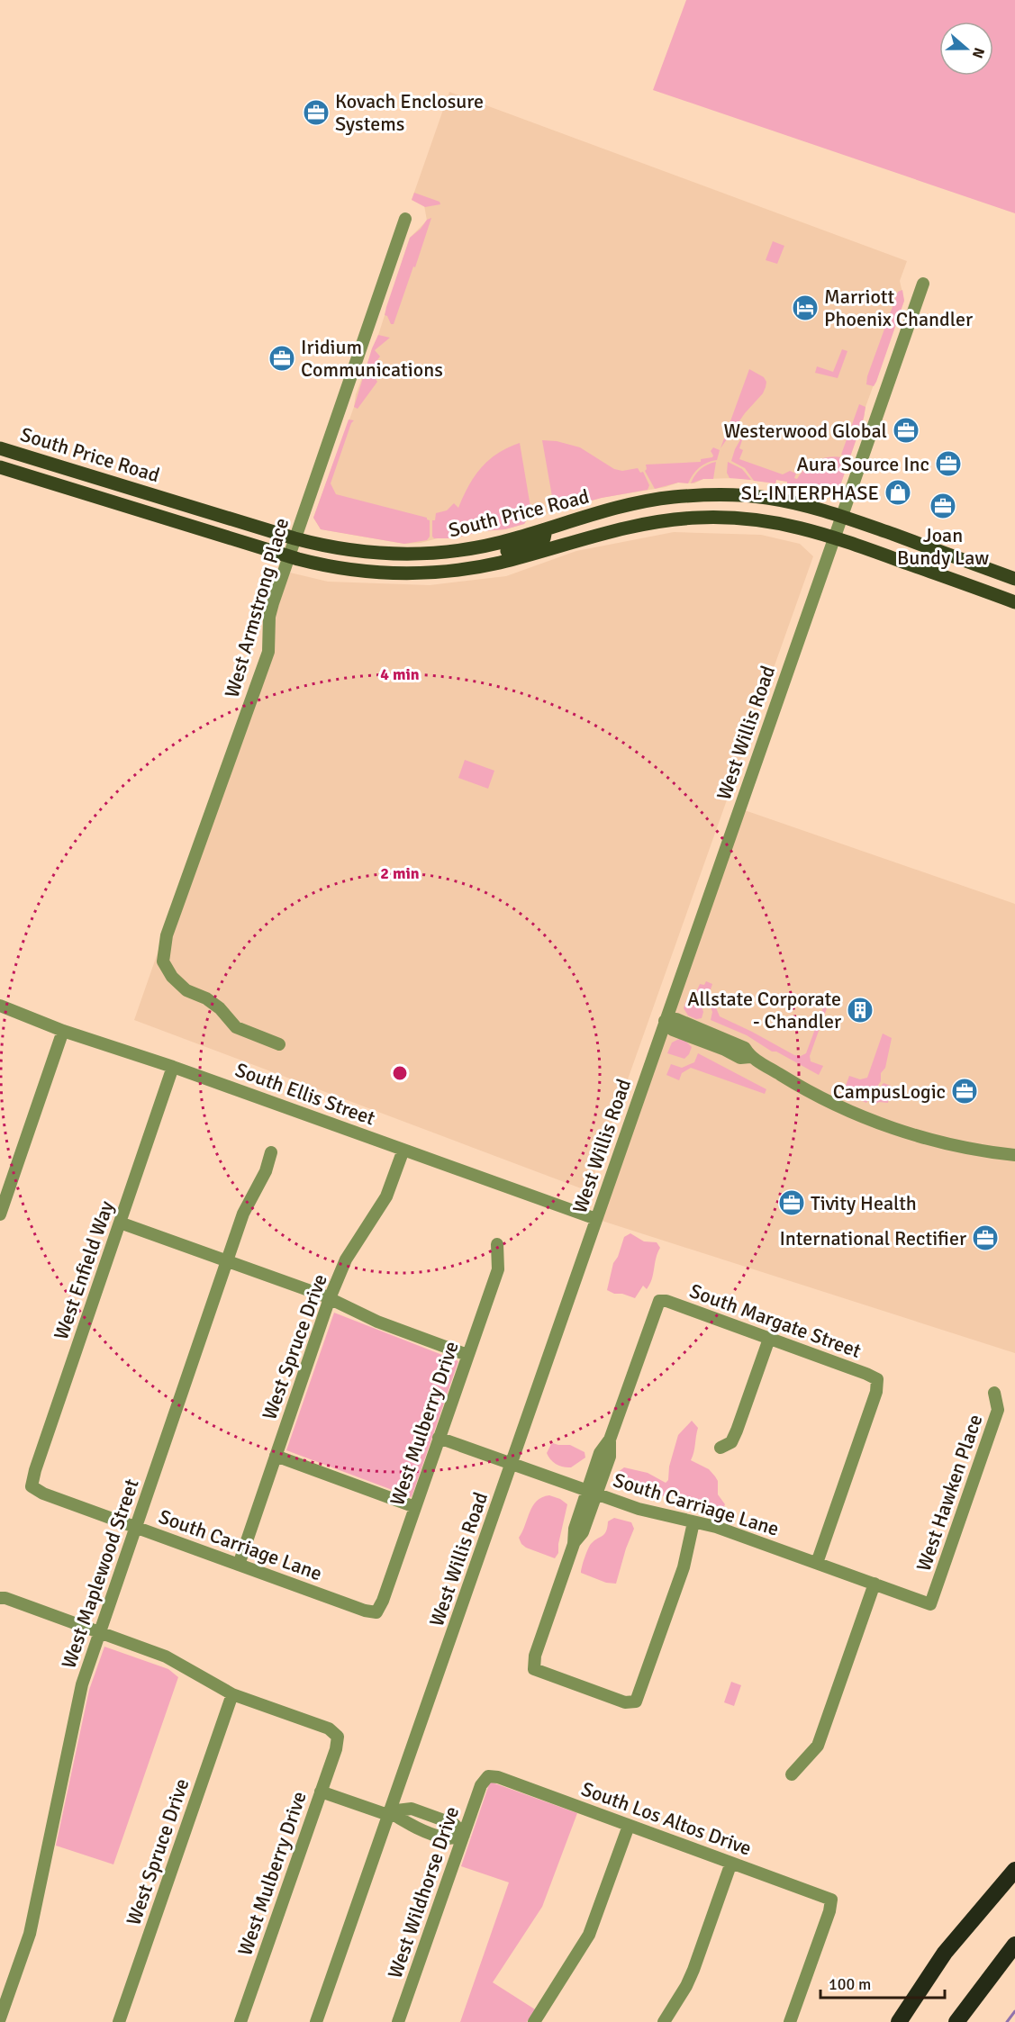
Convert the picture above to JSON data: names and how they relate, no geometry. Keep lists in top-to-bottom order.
{
  "streets": {
    "main road": ["South Price Road"],
    "street": [
      "West Armstrong Place",
      "West Willis Road",
      "South Ellis Street",
      "West Enfield Way",
      "South Margate Street",
      "West Spruce Drive",
      "West Mulberry Drive",
      "West Hawken Place",
      "South Carriage Lane",
      "West Maplewood Street",
      "South Los Altos Drive",
      "West Wildhorse Drive"
    ]
  },
  "crossings": [
    ["South Price Road", "West Armstrong Place"],
    ["South Price Road", "West Willis Road"],
    ["West Willis Road", "South Ellis Street"],
    ["West Willis Road", "South Carriage Lane"],
    ["South Ellis Street", "West Enfield Way"],
    ["South Ellis Street", "West Spruce Drive"],
    ["West Enfield Way", "South Carriage Lane"],
    ["South Margate Street", "South Carriage Lane"],
    ["West Spruce Drive", "West Mulberry Drive"],
    ["West Spruce Drive", "South Carriage Lane"],
    ["West Mulberry Drive", "South Carriage Lane"],
    ["West Hawken Place", "South Carriage Lane"],
    ["South Carriage Lane", "West Maplewood Street"],
    ["South Los Altos Drive", "West Wildhorse Drive"]
  ],
  "places": {
    "office": [
      "Kovach Enclosure Systems",
      "Iridium Communications",
      "Westerwood Global",
      "Aura Source Inc",
      "Joan Bundy Law",
      "CampusLogic",
      "Tivity Health",
      "International Rectifier"
    ],
    "hotel": ["Marriott Phoenix Chandler"],
    "shop": ["SL-INTERPHASE"],
    "building": ["Allstate Corporate - Chandler"]
  },
  "scale_bar": "100 m",
  "north": "right",
  "rings": ["4 min", "2 min"]
}
